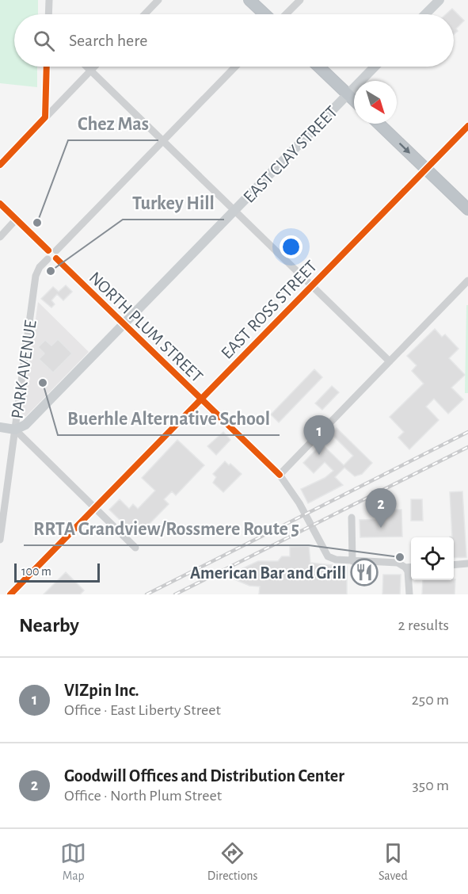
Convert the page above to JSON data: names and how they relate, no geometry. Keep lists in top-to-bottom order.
{
  "streets": {
    "main road": ["EAST CLAY STREET"],
    "street": ["EAST ROSS STREET", "NORTH PLUM STREET", "PARK AVENUE"]
  },
  "crossings": [
    ["EAST CLAY STREET", "NORTH PLUM STREET"],
    ["EAST CLAY STREET", "PARK AVENUE"],
    ["EAST ROSS STREET", "NORTH PLUM STREET"],
    ["NORTH PLUM STREET", "PARK AVENUE"]
  ],
  "places": {
    "other": [
      "Chez Mas",
      "Turkey Hill",
      "Buerhle Alternative School",
      "RRTA Grandview/Rossmere Route 5"
    ],
    "restaurant": ["American Bar and Grill"]
  },
  "scale_bar": "100 m",
  "north": "bottom right",
  "page": {
    "search": "Search here",
    "pins": ["1", "2"],
    "scale": "100 m",
    "heading": ["Nearby", "2 results"],
    "list": [
      {
        "mark": "1",
        "name": "VIZpin Inc.",
        "note": "Office · East Liberty Street",
        "value": "250 m"
      },
      {
        "mark": "2",
        "name": "Goodwill Offices and Distribution Center",
        "note": "Office · North Plum Street",
        "value": "350 m"
      }
    ],
    "nav": ["Map", "Directions", "Saved"]
  }
}
